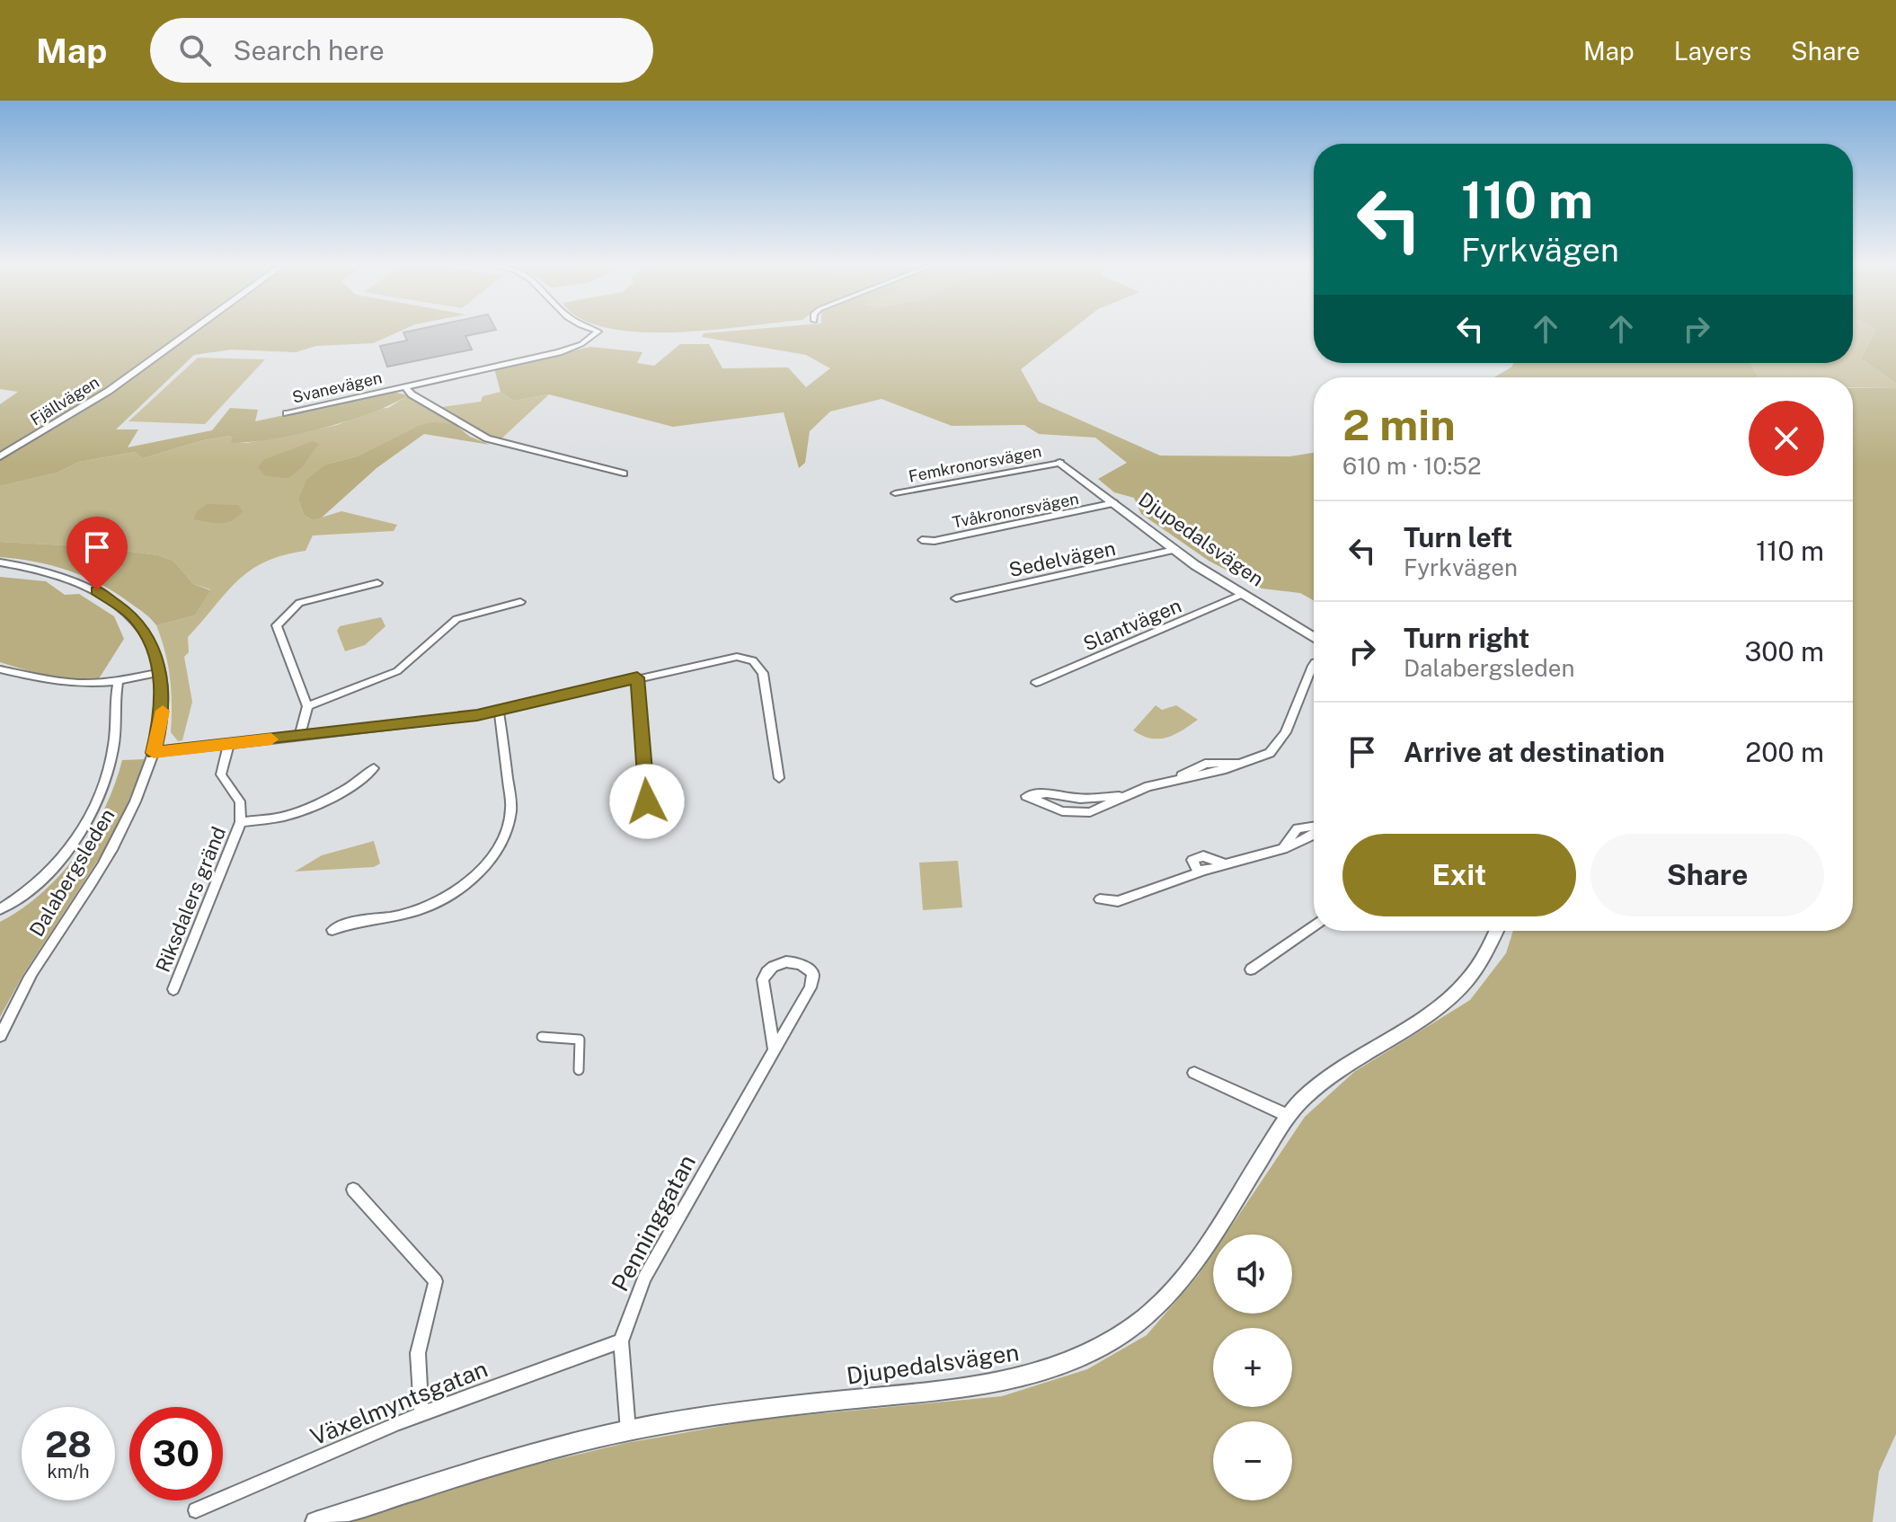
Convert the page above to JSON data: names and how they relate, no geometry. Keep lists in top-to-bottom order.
{
  "streets": {
    "street": [
      "Svanevägen",
      "Fjällvägen",
      "Femkronorsvägen",
      "Tvåkronorsvägen",
      "Djupedalsvägen",
      "Sedelvägen",
      "Slantvägen",
      "Dalabergsleden",
      "Riksdalers gränd",
      "Penninggatan",
      "Växelmyntsgatan"
    ]
  },
  "crossings": [
    ["Femkronorsvägen", "Djupedalsvägen"],
    ["Tvåkronorsvägen", "Djupedalsvägen"],
    ["Djupedalsvägen", "Sedelvägen"],
    ["Djupedalsvägen", "Slantvägen"],
    ["Djupedalsvägen", "Penninggatan"],
    ["Penninggatan", "Växelmyntsgatan"]
  ],
  "page": {
    "header": "Map",
    "search": "Search here",
    "nav": ["Map", "Layers", "Share"],
    "turn": ["110 m", "Fyrkvägen"],
    "heading": ["2 min", "610 m · 10:52"],
    "list": [
      {
        "name": "Turn left",
        "note": "Fyrkvägen",
        "value": "110 m"
      },
      {
        "name": "Turn right",
        "note": "Dalabergsleden",
        "value": "300 m"
      },
      {
        "name": "Arrive at destination",
        "value": "200 m"
      }
    ],
    "buttons": ["Exit", "Share"],
    "map_buttons": ["+", "−"],
    "speed": "28 km/h",
    "limit": "30"
  }
}
